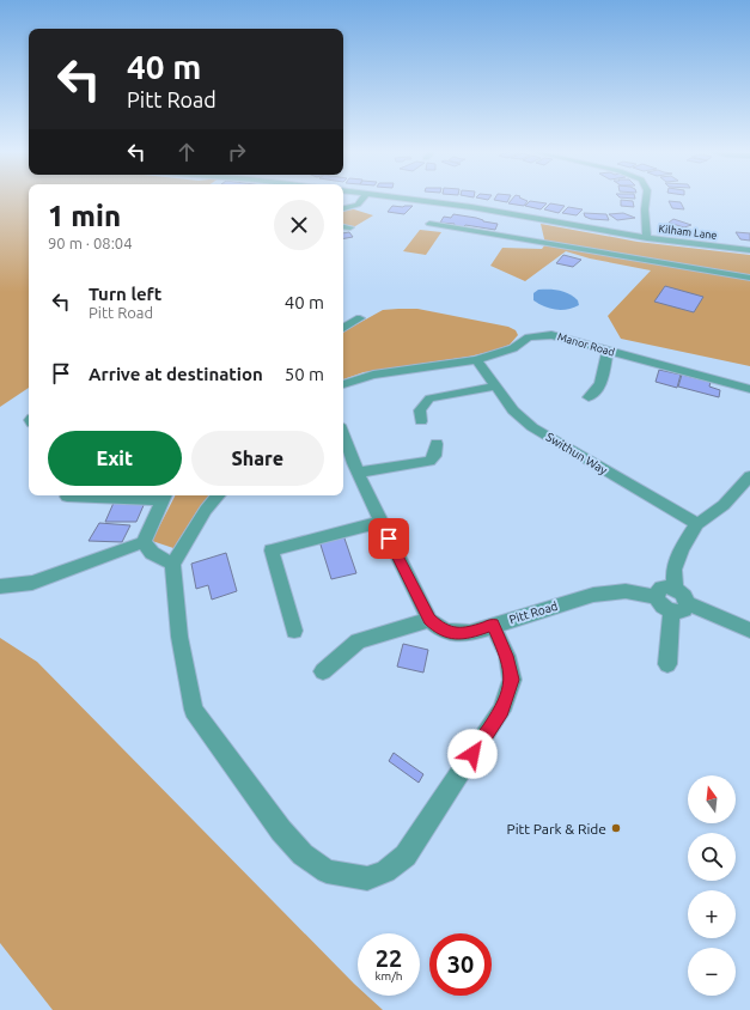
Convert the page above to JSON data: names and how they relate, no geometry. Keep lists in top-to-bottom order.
{
  "streets": {
    "street": [
      "Kilham Lane",
      "Manor Road",
      "Swithun Way",
      "Pitt Road"
    ]
  },
  "crossings": [
    ["Manor Road", "Swithun Way"]
  ],
  "places": ["Pitt Park & Ride"],
  "north": "top",
  "page": {
    "turn": ["40 m", "Pitt Road"],
    "heading": ["1 min", "90 m · 08:04"],
    "list": [
      {
        "name": "Turn left",
        "note": "Pitt Road",
        "value": "40 m"
      },
      {
        "name": "Arrive at destination",
        "value": "50 m"
      }
    ],
    "buttons": ["Exit", "Share"],
    "map_buttons": ["+", "−"],
    "speed": "22 km/h",
    "limit": "30"
  }
}
